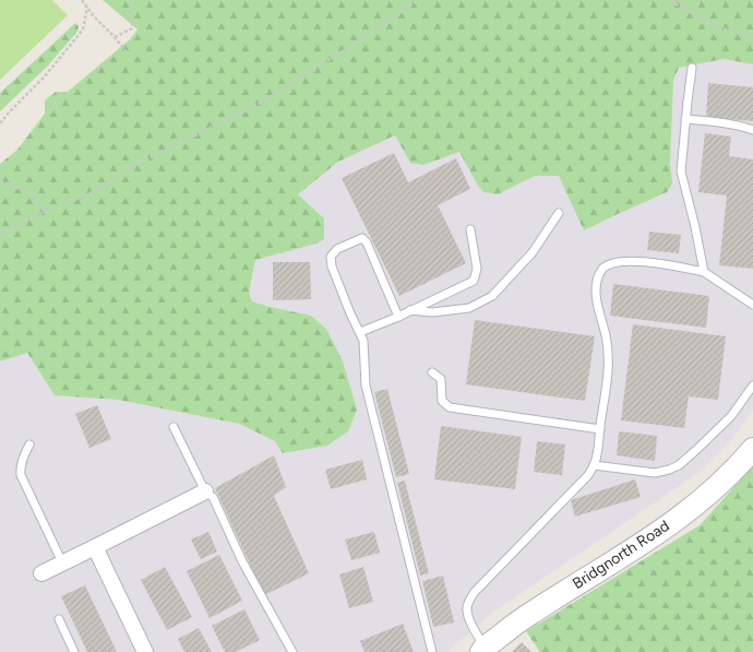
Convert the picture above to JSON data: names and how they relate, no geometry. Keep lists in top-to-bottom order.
{
  "streets": {
    "street": ["Bridgnorth Road"]
  }
}
